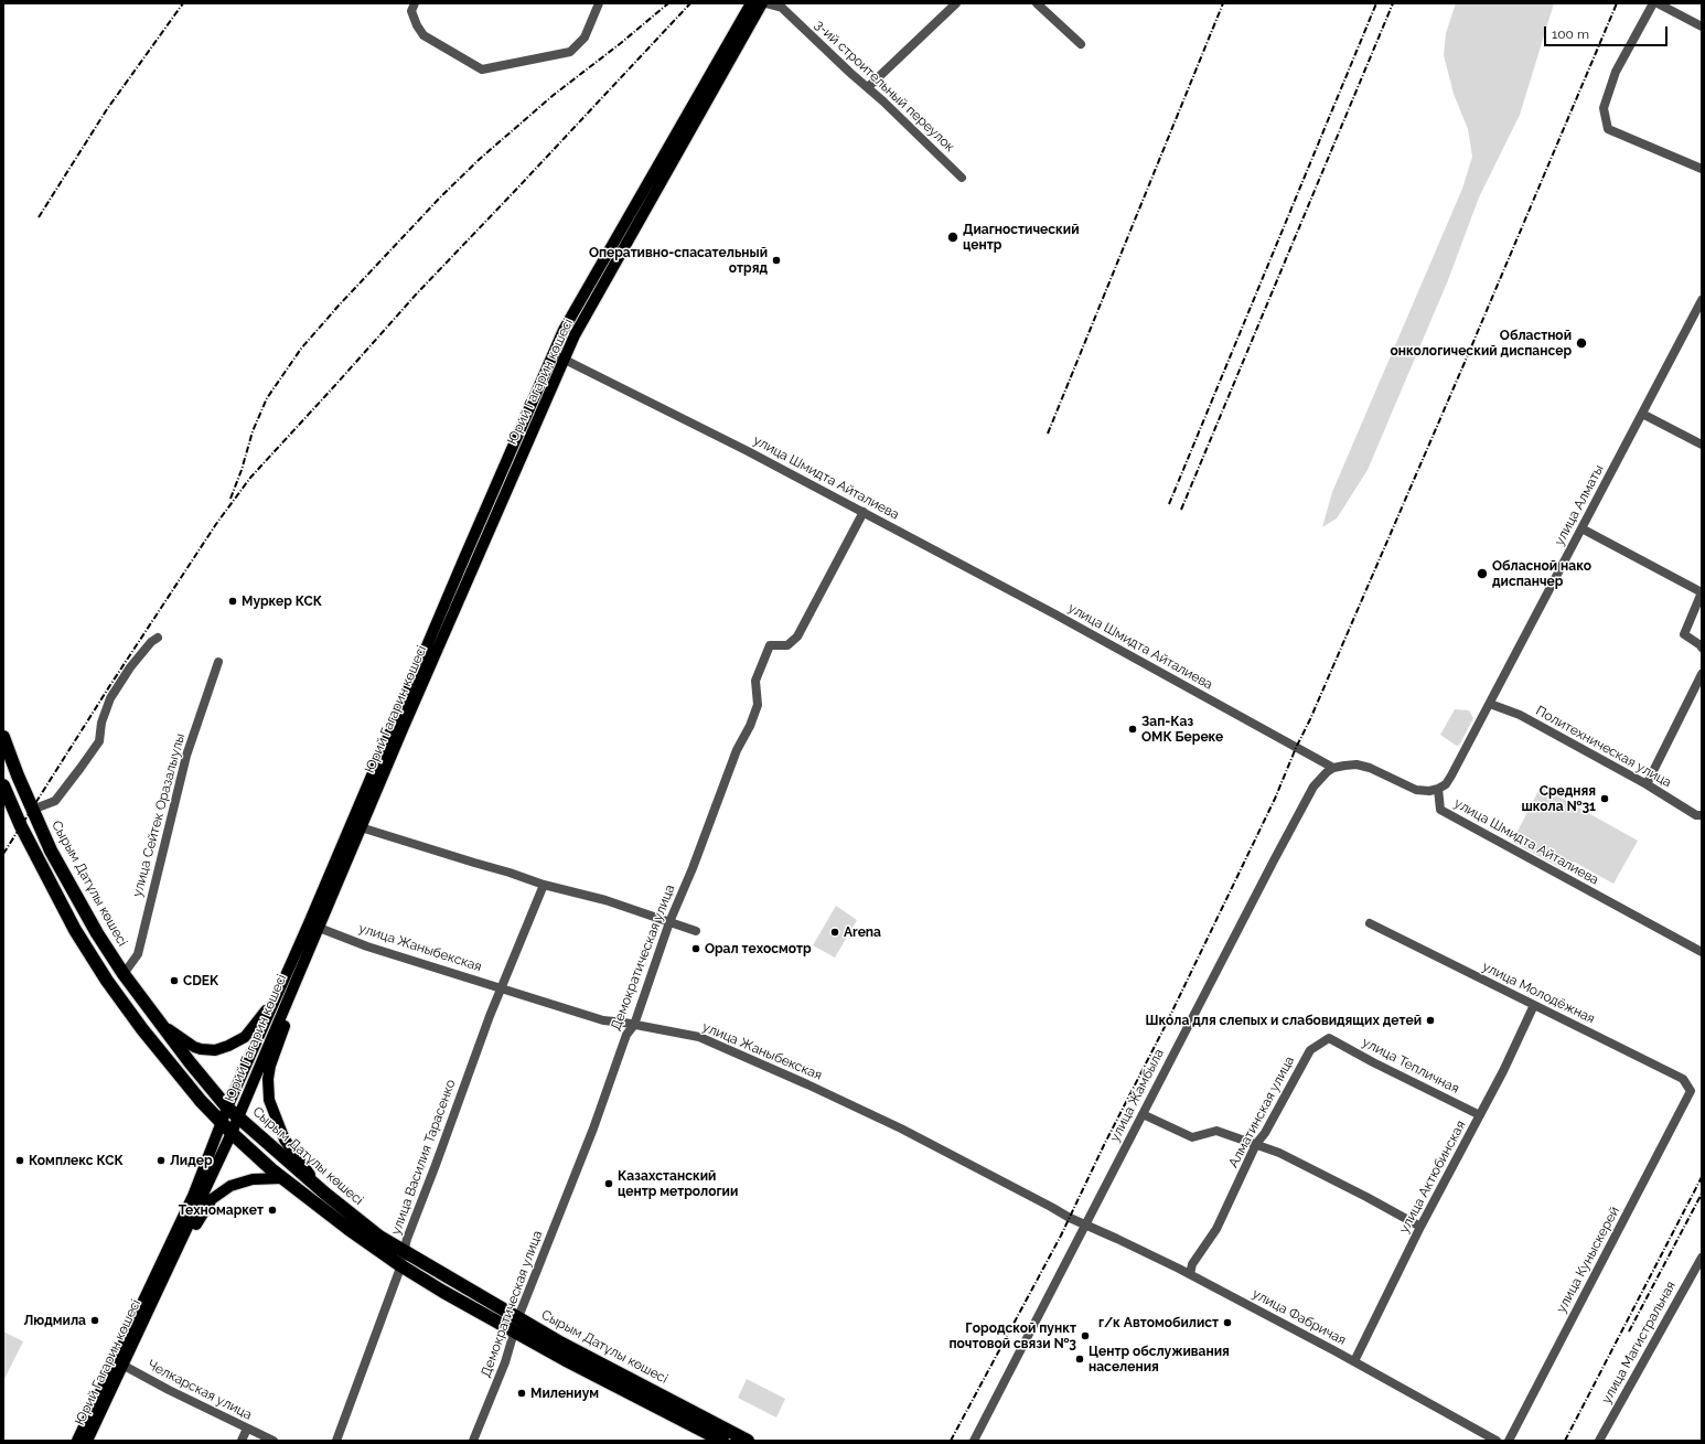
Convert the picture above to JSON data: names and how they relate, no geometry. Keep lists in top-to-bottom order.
{
  "streets": {
    "highway": ["Сырым Датұлы көшесі"],
    "main road": ["Юрий Гагарин көшесі"],
    "street": [
      "3-ий строительный переулок",
      "улица Шмидта Айталиева",
      "улица Алматы",
      "Политехническая улица",
      "улица Сейтек Оразалыулы",
      "улица Жаныбекская",
      "Демократическая улица",
      "улица Молодёжная",
      "улица Тепличная",
      "улица Жамбыла",
      "Алматинская улица",
      "улица Василия Тарасенко",
      "улица Актюбинская",
      "улица Куныскерей",
      "улица Фабричая",
      "улица Магистральная",
      "Челкарская улица"
    ]
  },
  "crossings": [
    ["Юрий Гагарин көшесі", "улица Шмидта Айталиева"],
    ["Юрий Гагарин көшесі", "Сырым Датұлы көшесі"],
    ["Юрий Гагарин көшесі", "улица Жаныбекская"],
    ["Юрий Гагарин көшесі", "Челкарская улица"],
    ["улица Шмидта Айталиева", "улица Алматы"],
    ["улица Шмидта Айталиева", "Демократическая улица"],
    ["улица Шмидта Айталиева", "улица Жамбыла"],
    ["улица Алматы", "Политехническая улица"],
    ["улица Сейтек Оразалыулы", "Сырым Датұлы көшесі"],
    ["Сырым Датұлы көшесі", "Демократическая улица"],
    ["Сырым Датұлы көшесі", "улица Василия Тарасенко"],
    ["улица Жаныбекская", "Демократическая улица"],
    ["улица Жаныбекская", "улица Жамбыла"],
    ["улица Жаныбекская", "улица Василия Тарасенко"],
    ["улица Жаныбекская", "улица Фабричая"],
    ["улица Молодёжная", "улица Актюбинская"],
    ["улица Молодёжная", "улица Куныскерей"],
    ["улица Тепличная", "Алматинская улица"],
    ["улица Тепличная", "улица Актюбинская"],
    ["улица Жамбыла", "улица Фабричая"],
    ["Алматинская улица", "улица Фабричая"],
    ["улица Актюбинская", "улица Фабричая"]
  ],
  "places": [
    "Диагностический центр",
    "Оперативно-спасательный отряд",
    "Областной онкологический диспансер",
    "Обласной нако диспанчер",
    "Муркер КСК",
    "Зап-Каз ОМК Береке",
    "Средняя школа №31",
    "Arena",
    "Орал техосмотр",
    "CDEK",
    "Школа для слепых и слабовидящих детей",
    "Комплекс КСК",
    "Лидер",
    "Казахстанский центр метрологии",
    "Техномаркет",
    "Людмила",
    "г/к Автомобилист",
    "Городской пункт почтовой связи №3",
    "Центр обслуживания наcеления",
    "Милениум"
  ],
  "scale_bar": "100 m"
}
